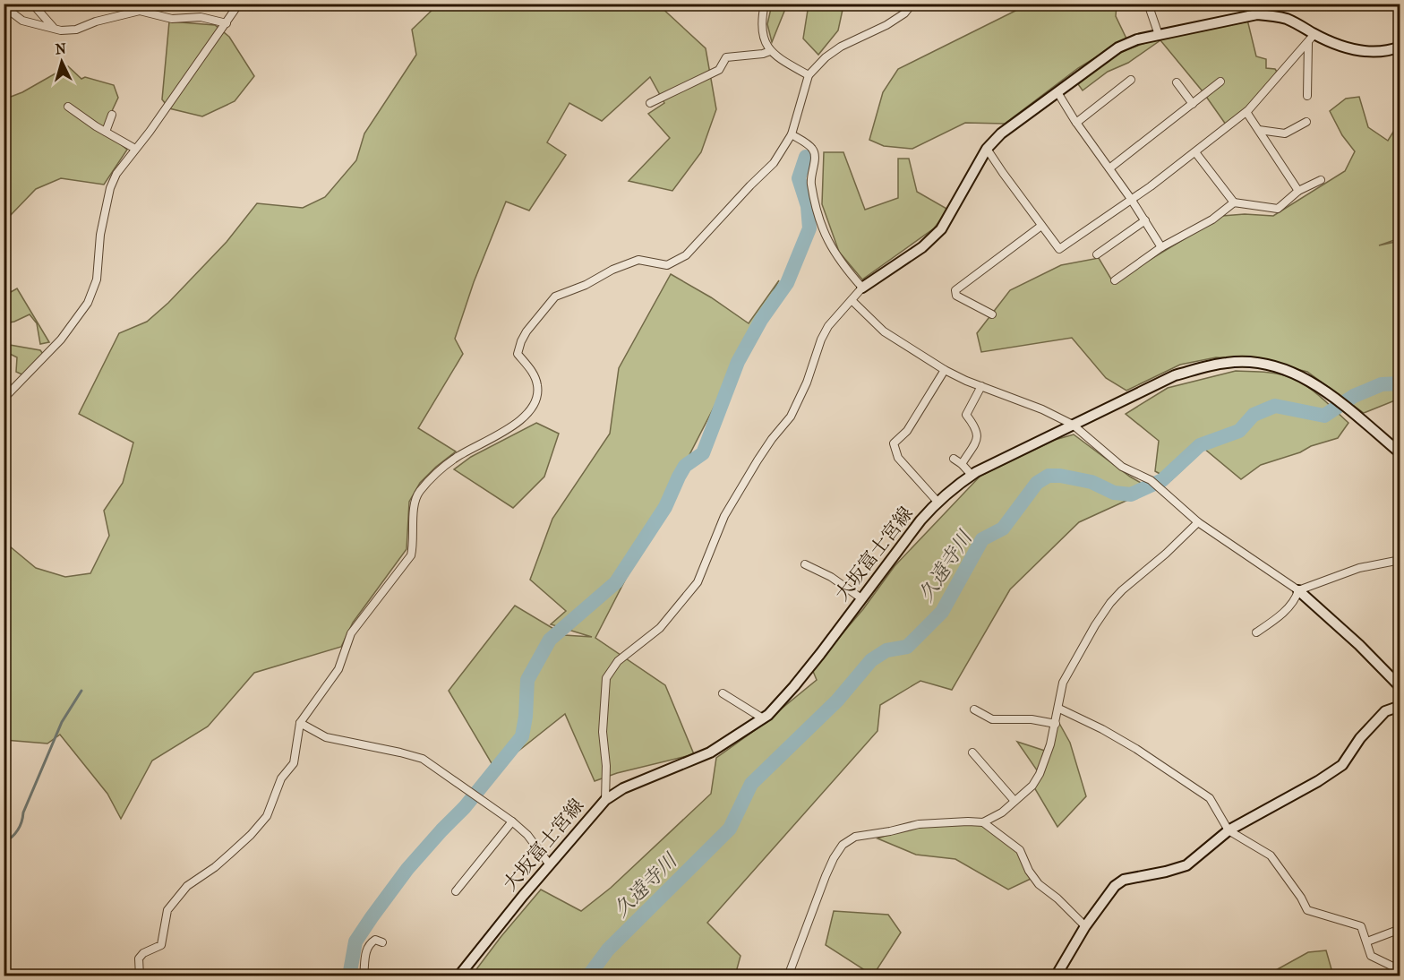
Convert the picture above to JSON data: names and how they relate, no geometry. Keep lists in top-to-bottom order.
{
  "streets": {
    "street": ["大坂富士宮線"]
  },
  "water": ["久遠寺川"],
  "north": "top"
}
